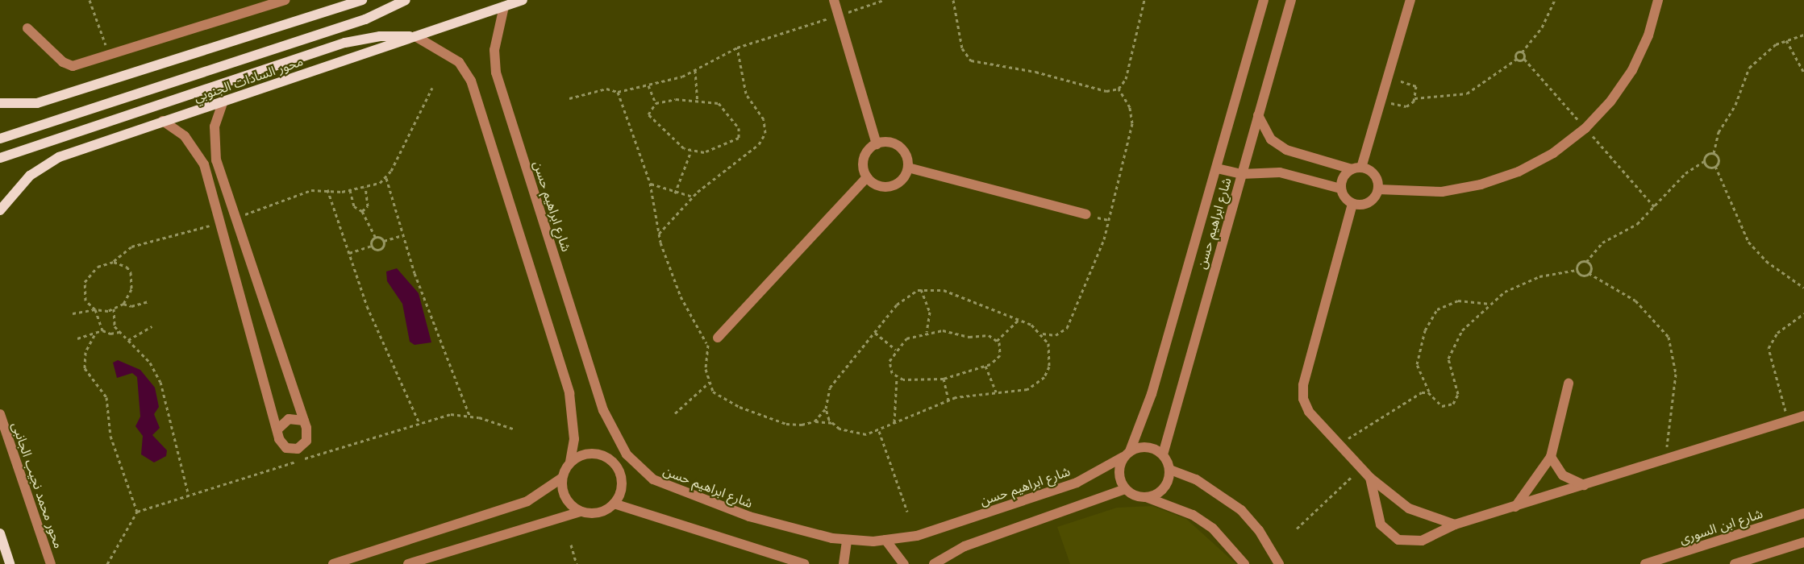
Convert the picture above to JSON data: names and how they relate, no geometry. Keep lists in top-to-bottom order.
{
  "streets": {
    "main road": ["محور السادات الجنوبي"],
    "street": ["شارع ابراهيم حسن", "محور محمد نجيب الجانبى", "شارع ابن السورى"]
  },
  "crossings": [
    ["محور السادات الجنوبي", "شارع ابراهيم حسن"]
  ]
}
